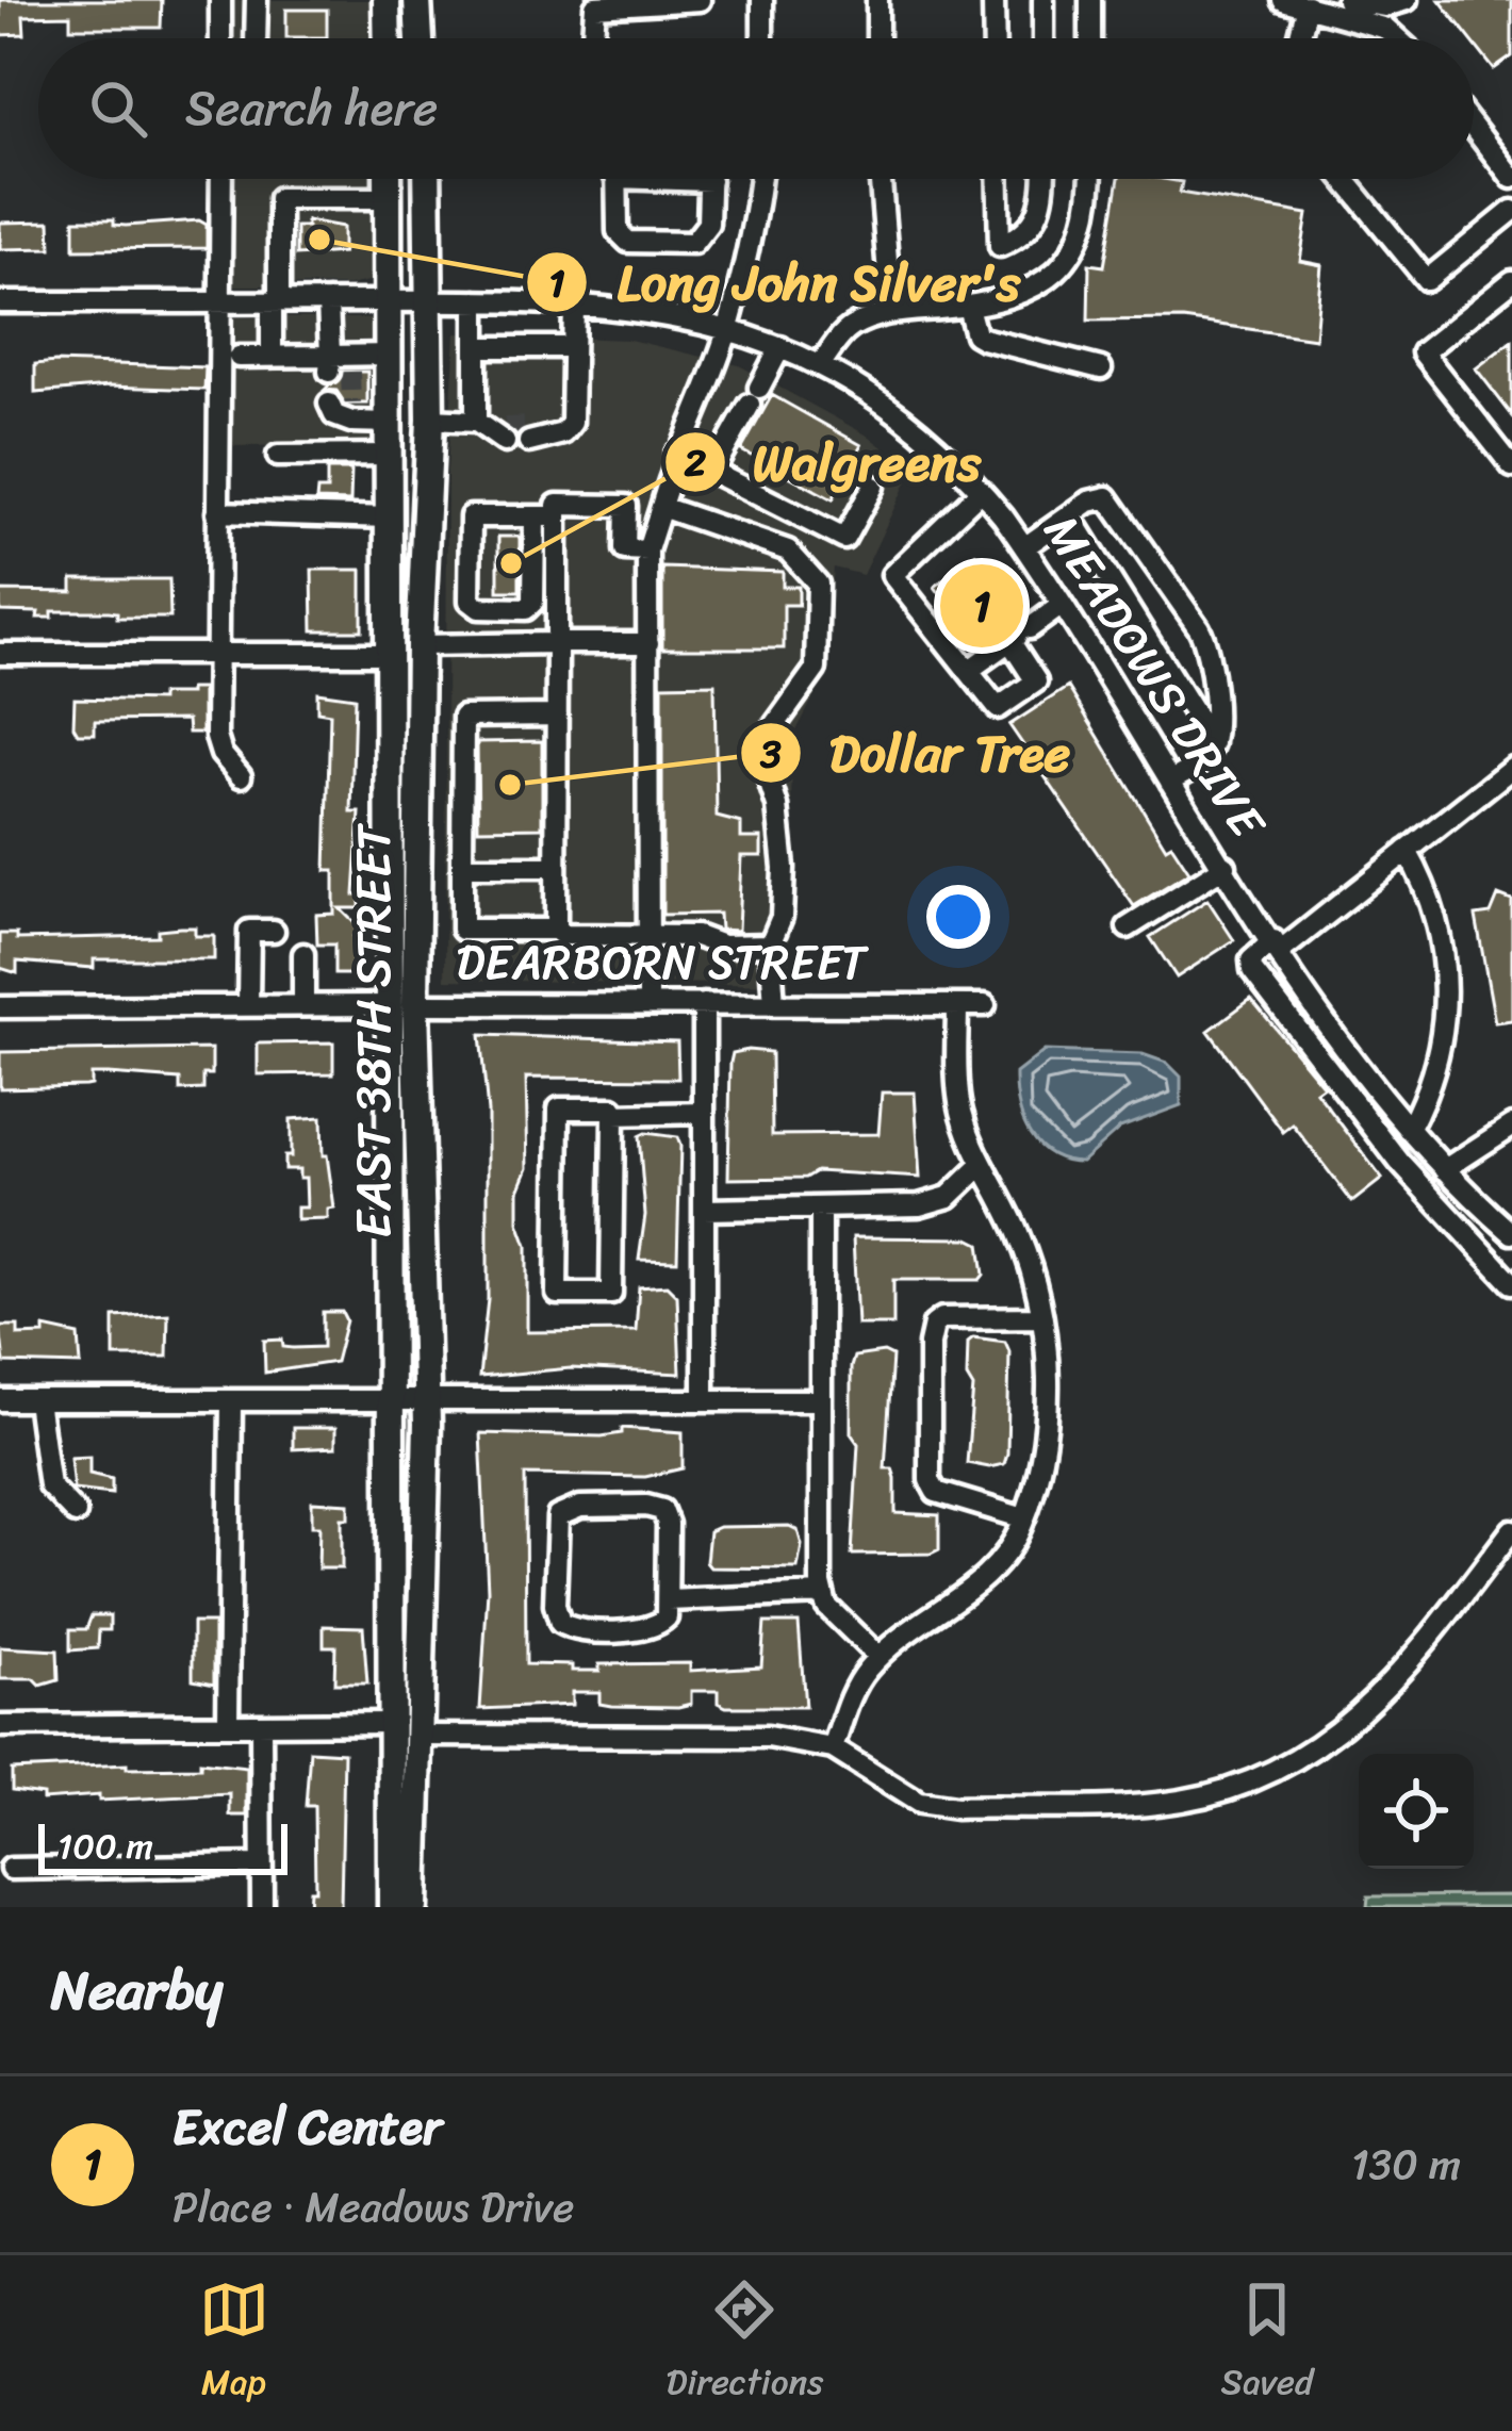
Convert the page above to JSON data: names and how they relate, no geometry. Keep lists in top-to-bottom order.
{
  "streets": {
    "main road": ["EAST 38TH STREET"],
    "street": ["MEADOWS DRIVE", "DEARBORN STREET"]
  },
  "crossings": [
    ["MEADOWS DRIVE", "EAST 38TH STREET"],
    ["DEARBORN STREET", "EAST 38TH STREET"]
  ],
  "places": ["Long John Silver's", "Walgreens", "Dollar Tree"],
  "scale_bar": "100 m",
  "page": {
    "search": "Search here",
    "pins": "1",
    "scale": "100 m",
    "heading": "Nearby",
    "list": [
      {
        "mark": "1",
        "name": "Excel Center",
        "note": "Place · Meadows Drive",
        "value": "130 m"
      }
    ],
    "nav": ["Map", "Directions", "Saved"]
  }
}
